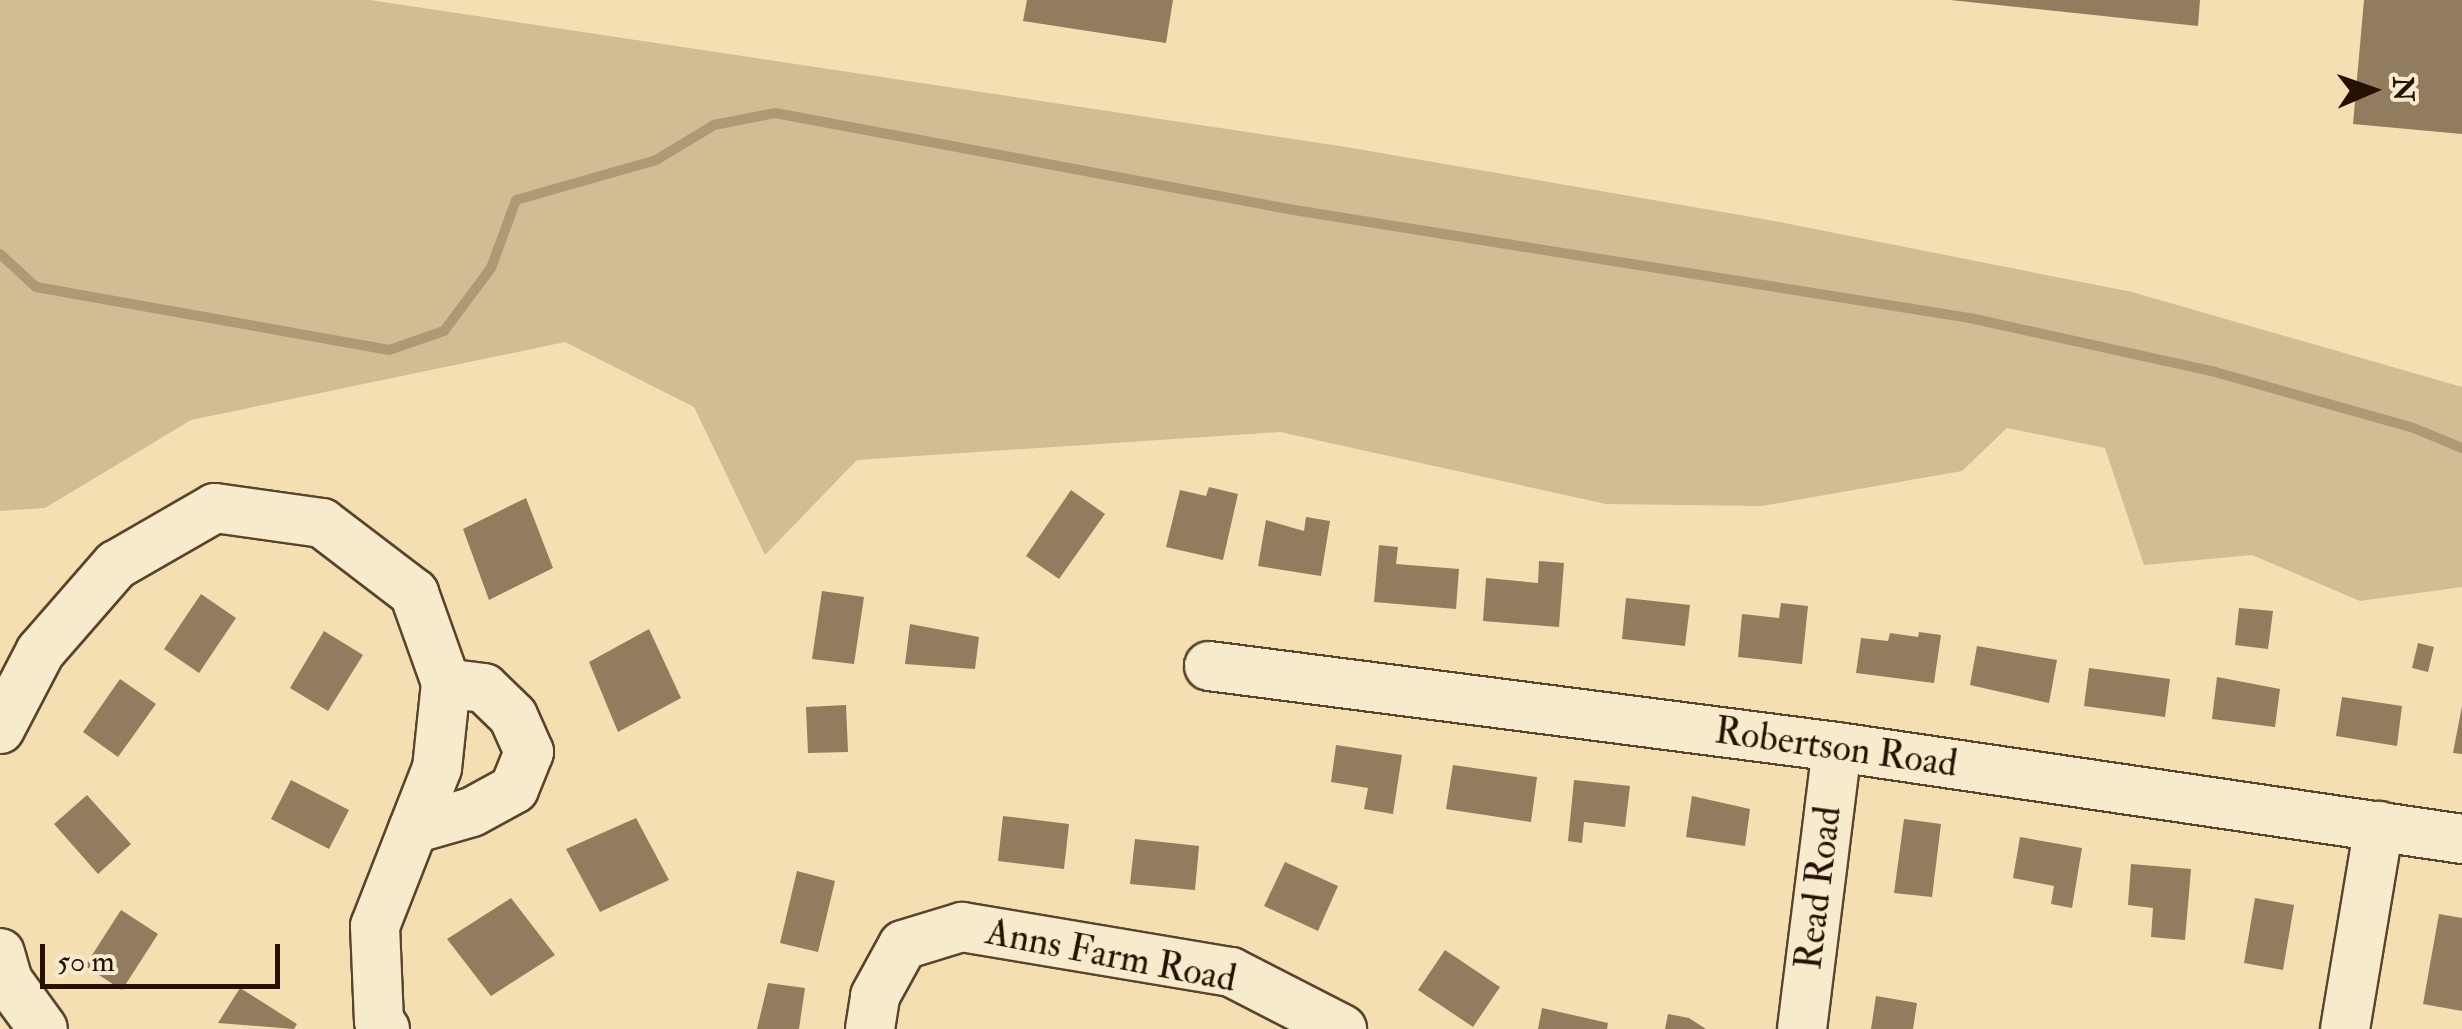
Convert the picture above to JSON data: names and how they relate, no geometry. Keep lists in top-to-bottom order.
{
  "streets": {
    "street": ["Robertson Road", "Read Road", "Anns Farm Road"]
  },
  "crossings": [
    ["Robertson Road", "Read Road"]
  ],
  "scale_bar": "50 m",
  "north": "right"
}
